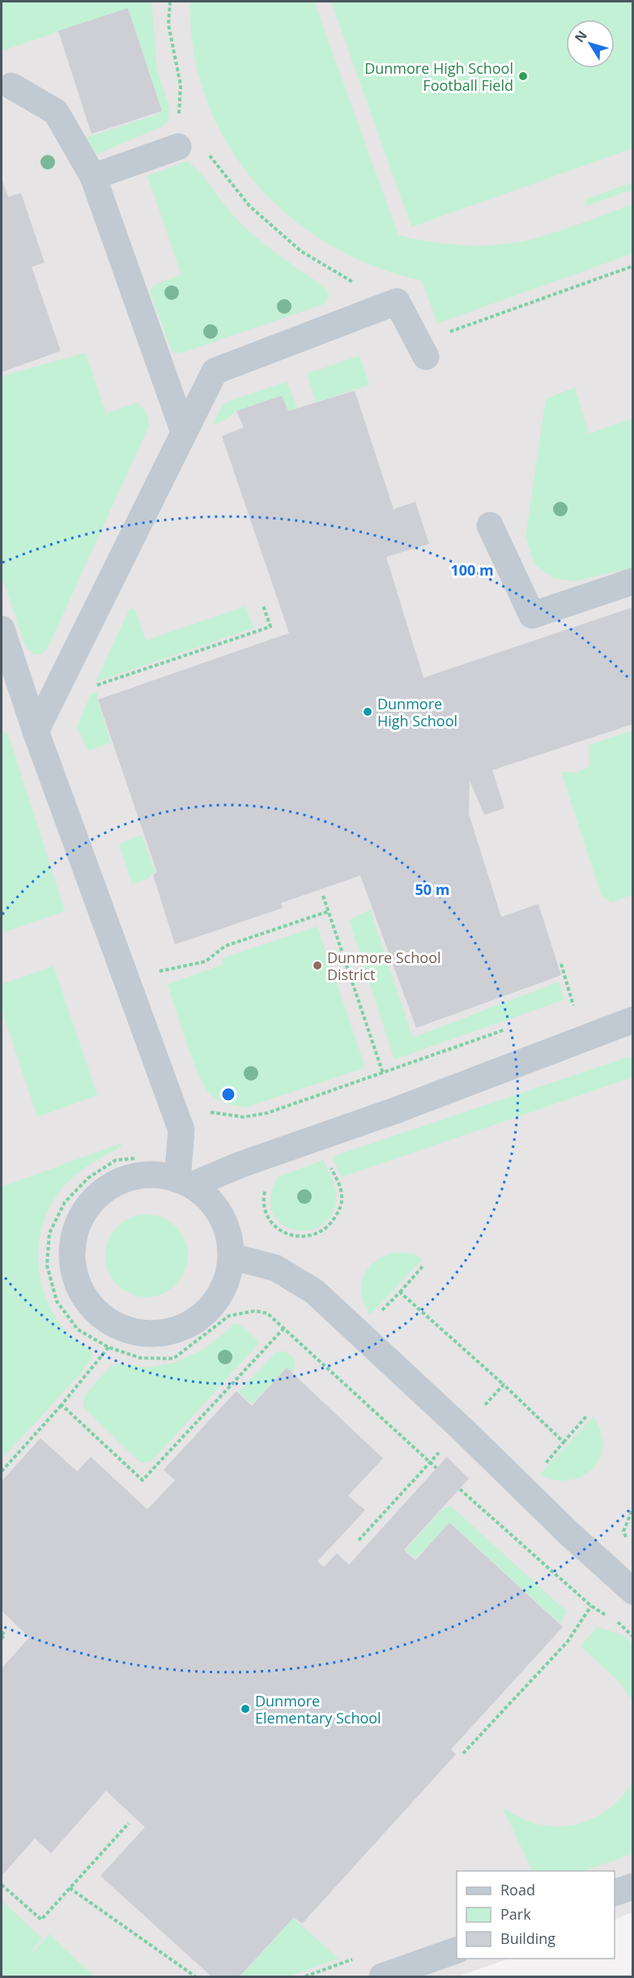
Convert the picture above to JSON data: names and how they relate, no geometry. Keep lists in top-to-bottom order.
{
  "places": [
    "Dunmore High School Football Field",
    "Dunmore High School",
    "Dunmore School District",
    "Dunmore Elementary School"
  ],
  "legend": ["Road", "Park", "Building"],
  "north": "top left",
  "rings": ["100 m", "50 m"]
}
